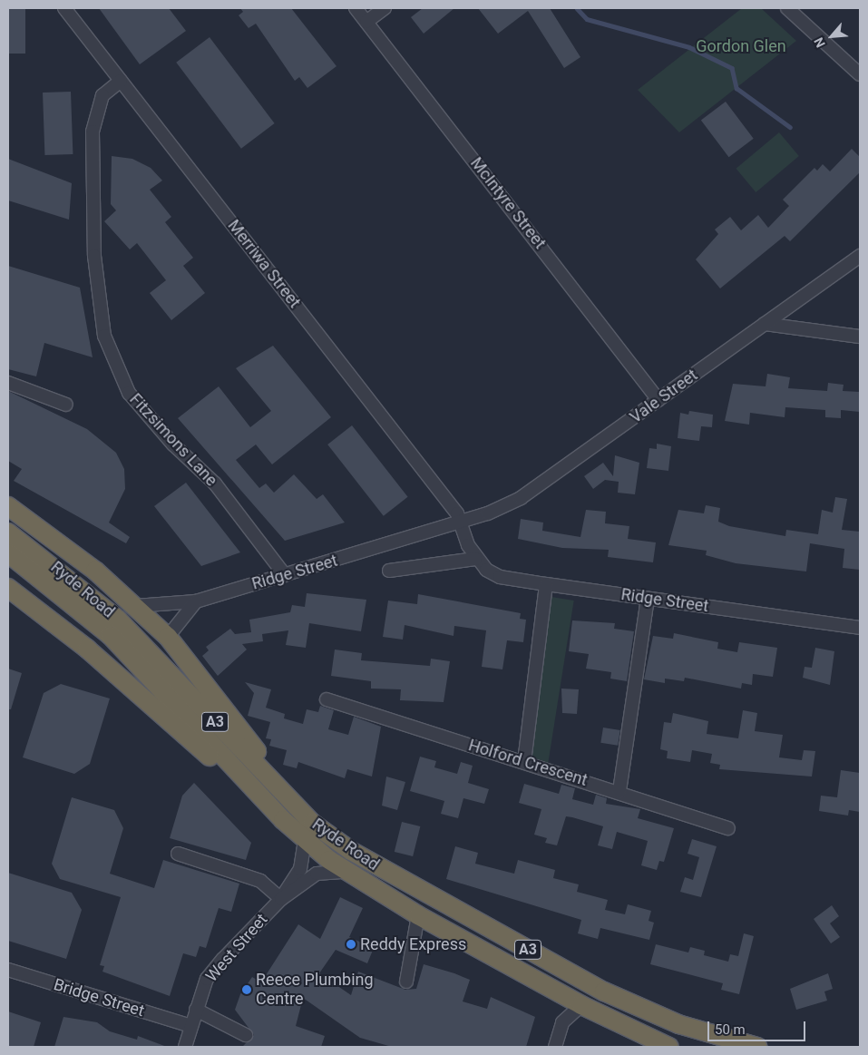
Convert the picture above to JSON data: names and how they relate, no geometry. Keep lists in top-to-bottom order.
{
  "streets": {
    "highway": ["Ryde Road", "A3"],
    "street": [
      "McIntyre Street",
      "Merriwa Street",
      "Vale Street",
      "Fitzsimons Lane",
      "Ridge Street",
      "Holford Crescent",
      "West Street",
      "Bridge Street"
    ]
  },
  "crossings": [
    ["McIntyre Street", "Vale Street"],
    ["Merriwa Street", "Vale Street"],
    ["Merriwa Street", "Fitzsimons Lane"],
    ["Merriwa Street", "Ridge Street"],
    ["Vale Street", "Ridge Street"],
    ["Fitzsimons Lane", "Ridge Street"],
    ["Ryde Road", "West Street"],
    ["West Street", "Bridge Street"]
  ],
  "parks": ["Gordon Glen"],
  "places": ["Reddy Express", "Reece Plumbing Centre"],
  "scale_bar": "50 m",
  "north": "bottom left"
}
